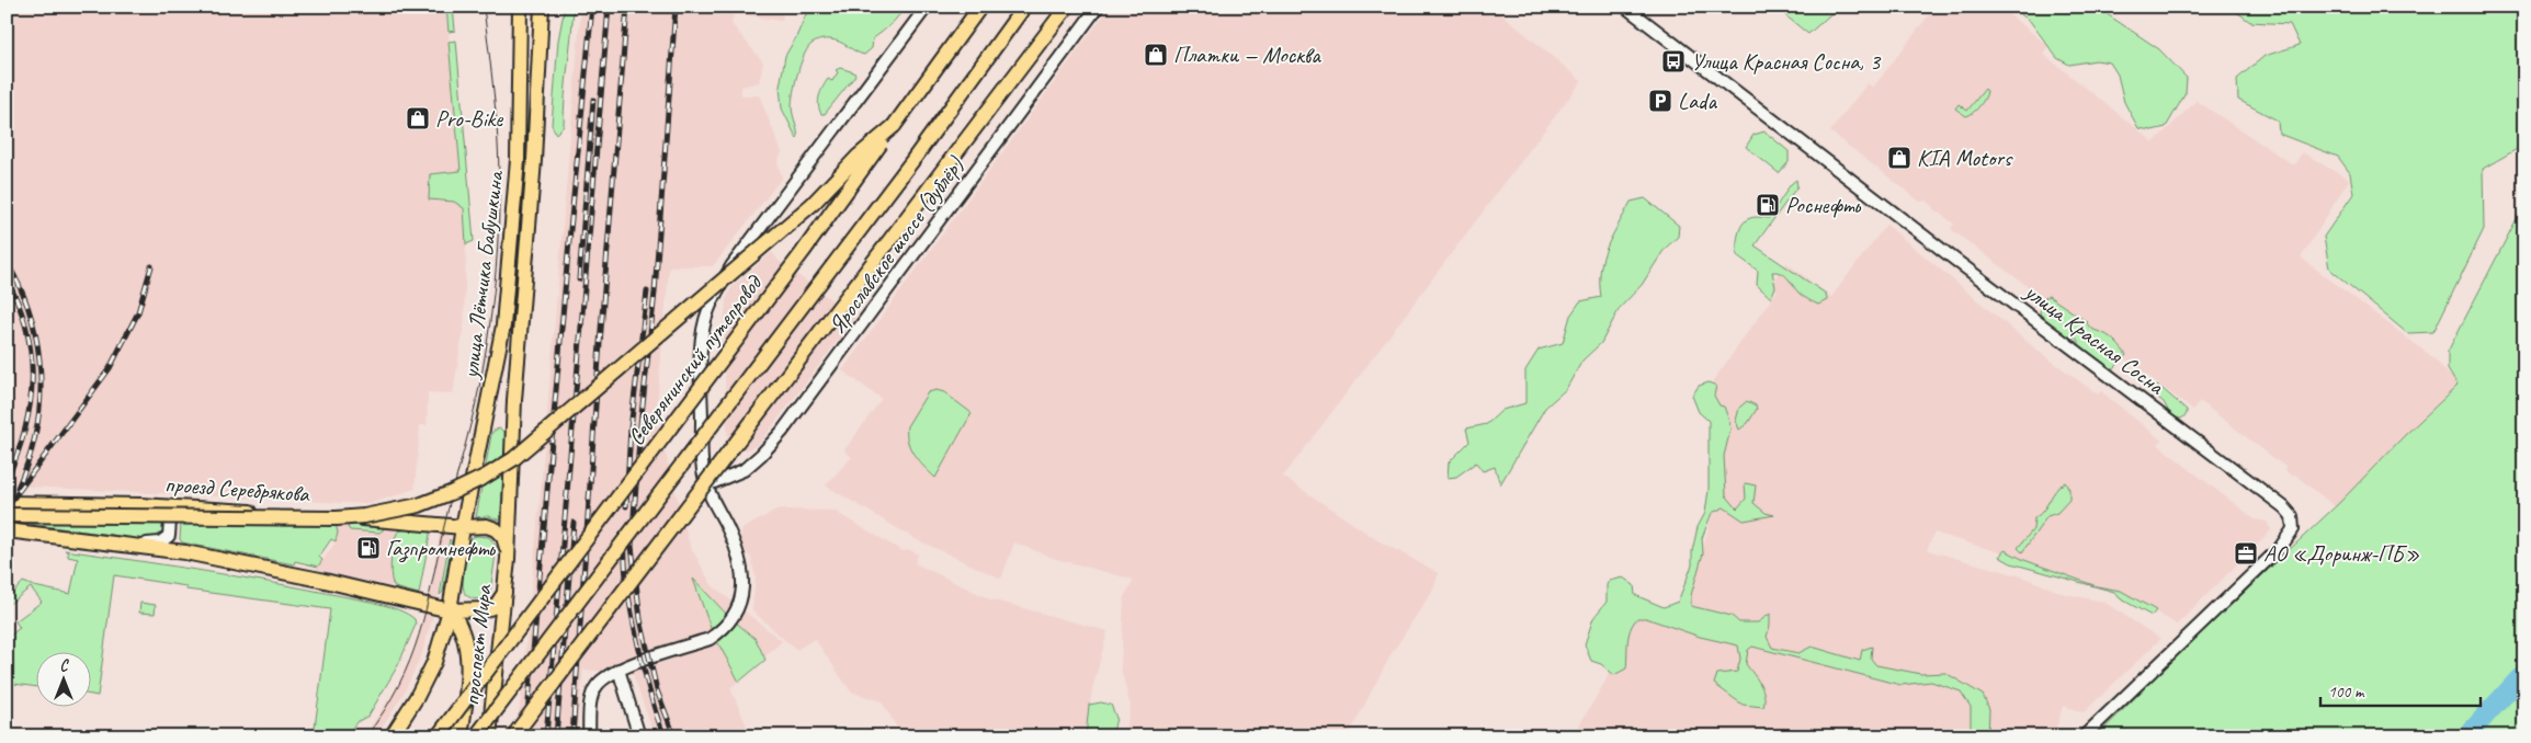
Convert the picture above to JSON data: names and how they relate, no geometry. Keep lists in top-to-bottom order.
{
  "streets": {
    "main road": [
      "улица Лётчика Бабушкина",
      "Северянинский путепровод",
      "проезд Серебрякова",
      "проспект Мира"
    ],
    "street": ["Ярославское шоссе (дублёр)", "улица Красная Сосна"]
  },
  "crossings": [
    ["улица Лётчика Бабушкина", "проезд Серебрякова"],
    ["улица Лётчика Бабушкина", "проспект Мира"],
    ["проезд Серебрякова", "проспект Мира"]
  ],
  "places": {
    "shop": ["Платки — Москва", "Pro-Bike", "KIA Motors"],
    "bus stop": ["Улица Красная Сосна, 3"],
    "parking": ["Lada"],
    "fuel station": ["Роснефть", "Газпромнефть"],
    "office": ["АО «Доринж-ПБ»"]
  },
  "scale_bar": "100 m",
  "north": "top"
}
